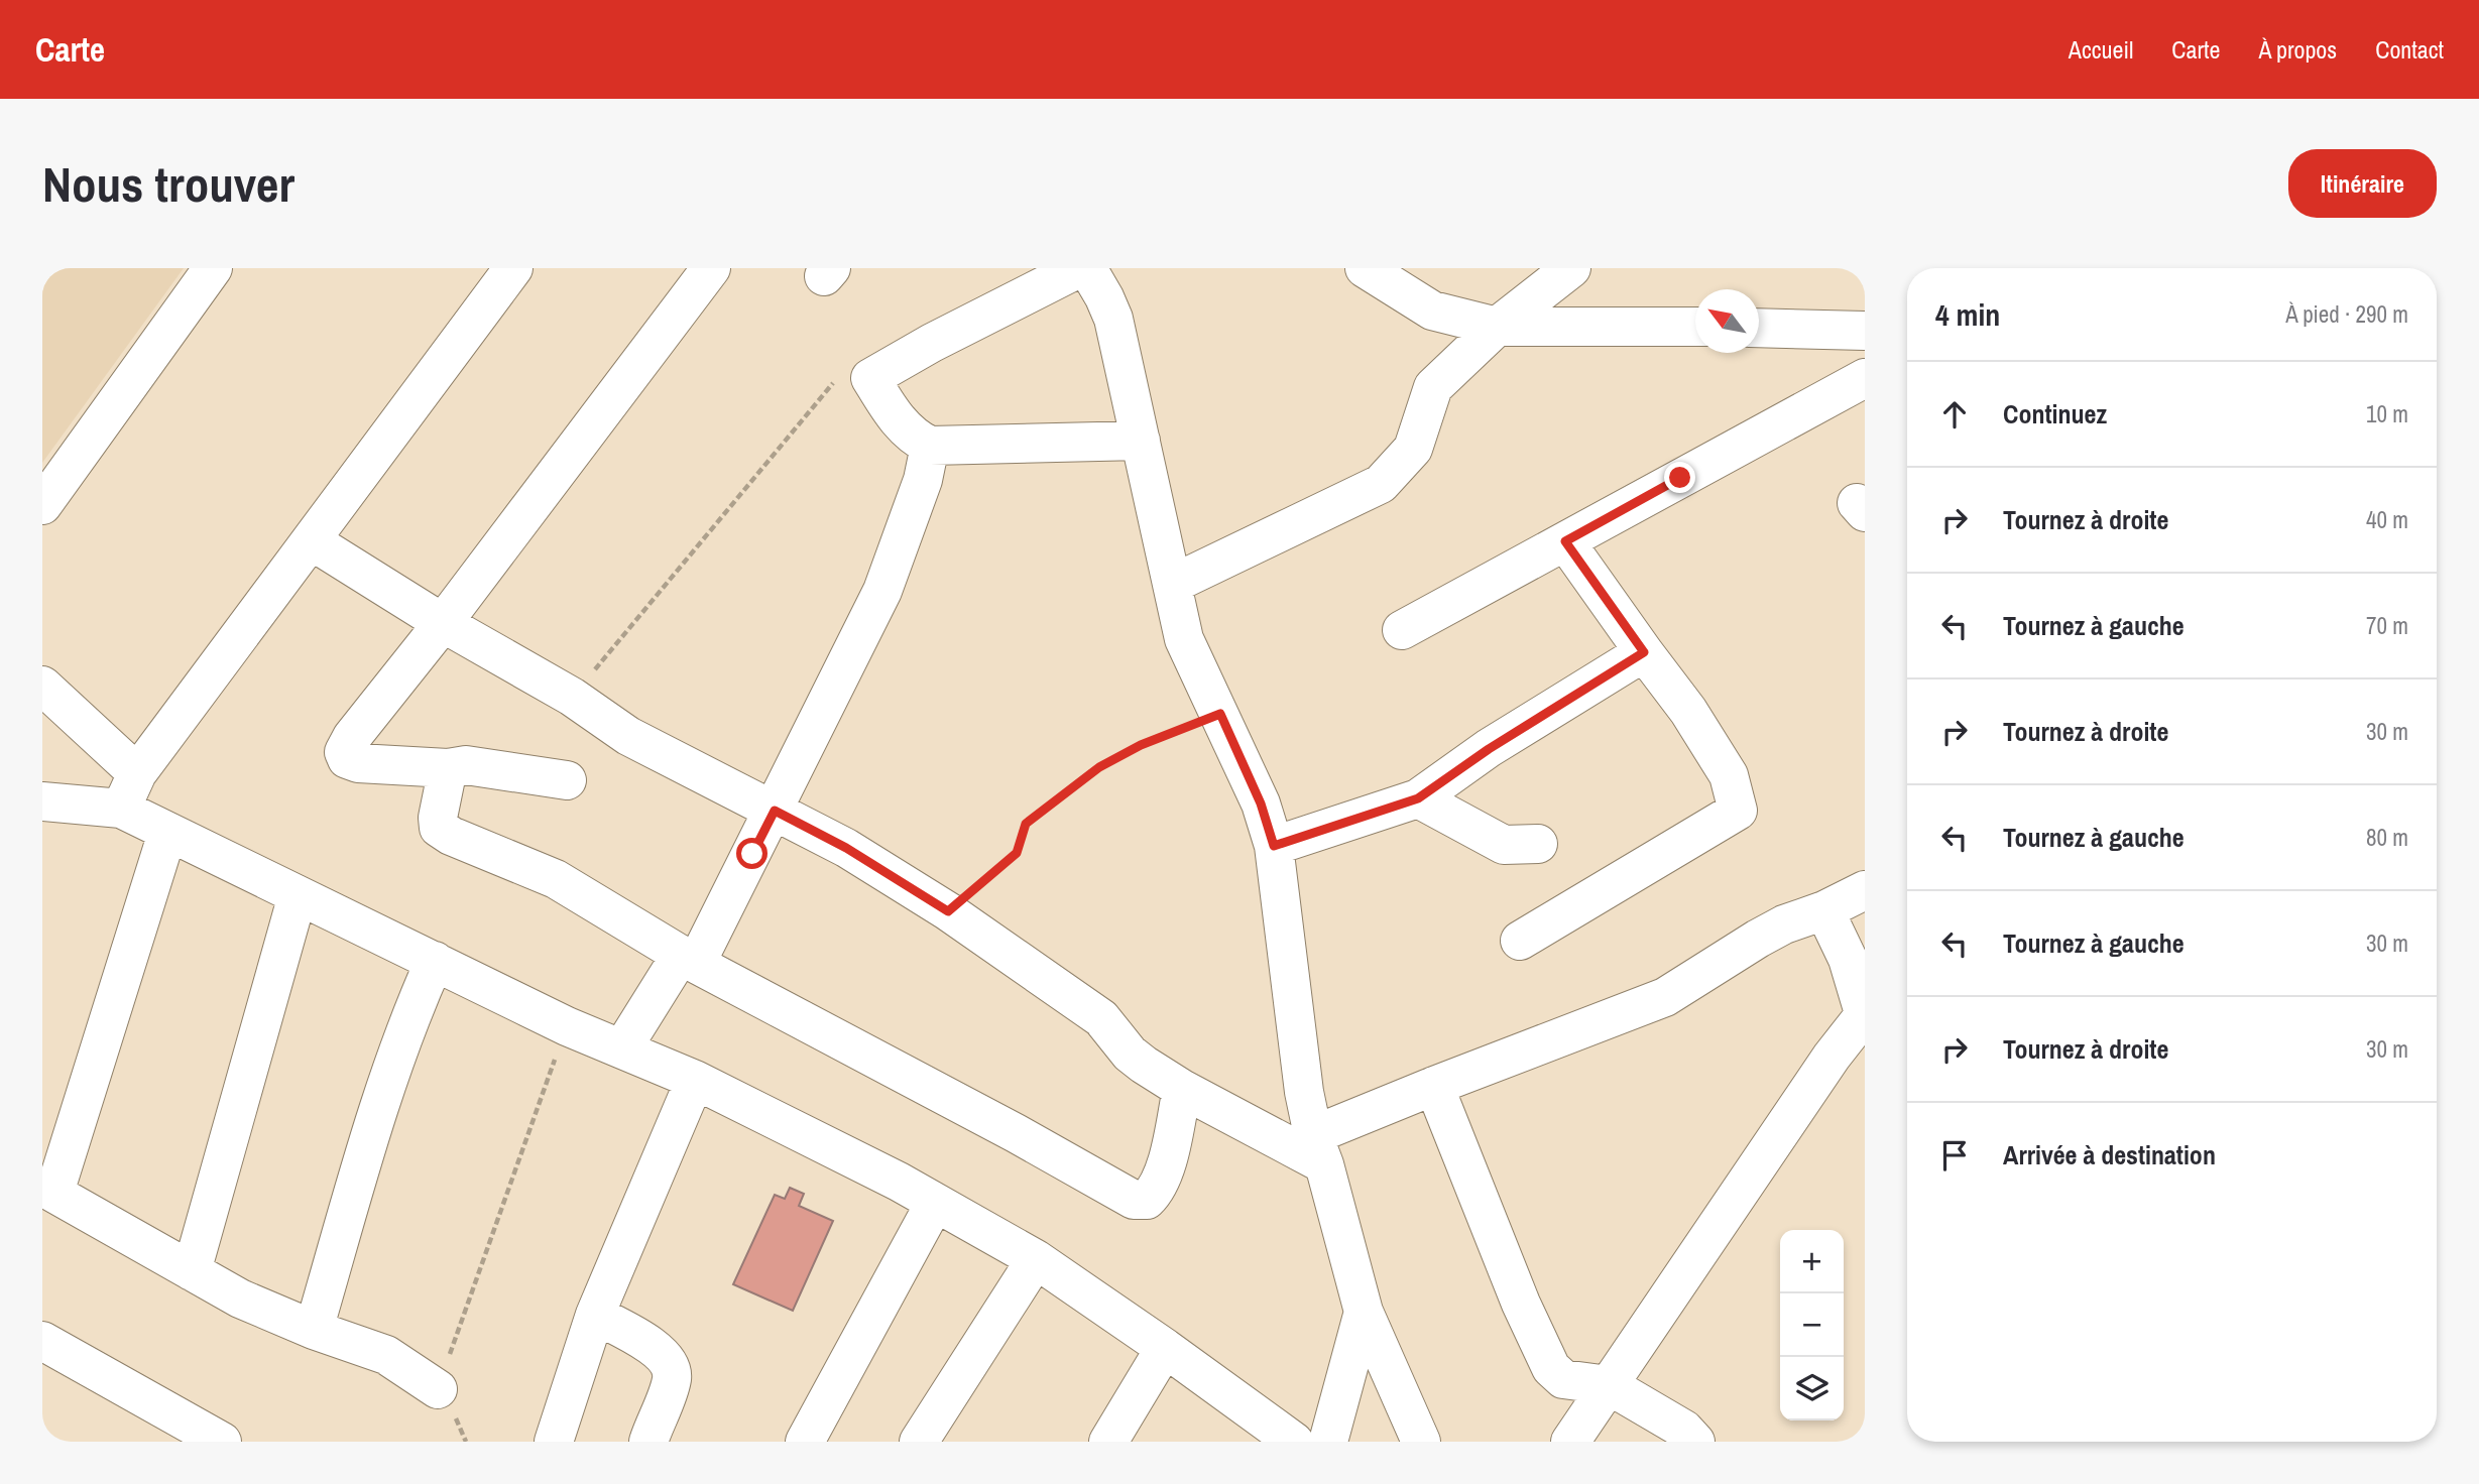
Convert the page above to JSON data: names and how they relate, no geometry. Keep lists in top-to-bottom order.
{
  "north": "top left",
  "page": {
    "header": "Carte",
    "nav": [
      "Accueil",
      "Carte",
      "À propos",
      "Contact"
    ],
    "buttons": "Itinéraire",
    "title": "Nous trouver",
    "heading": ["4 min", "À pied · 290 m"],
    "list": [
      ["Continuez", "10 m"],
      ["Tournez à droite", "40 m"],
      ["Tournez à gauche", "70 m"],
      ["Tournez à droite", "30 m"],
      ["Tournez à gauche", "80 m"],
      ["Tournez à gauche", "30 m"],
      ["Tournez à droite", "30 m"],
      "Arrivée à destination"
    ],
    "map_buttons": ["+", "−"]
  }
}
